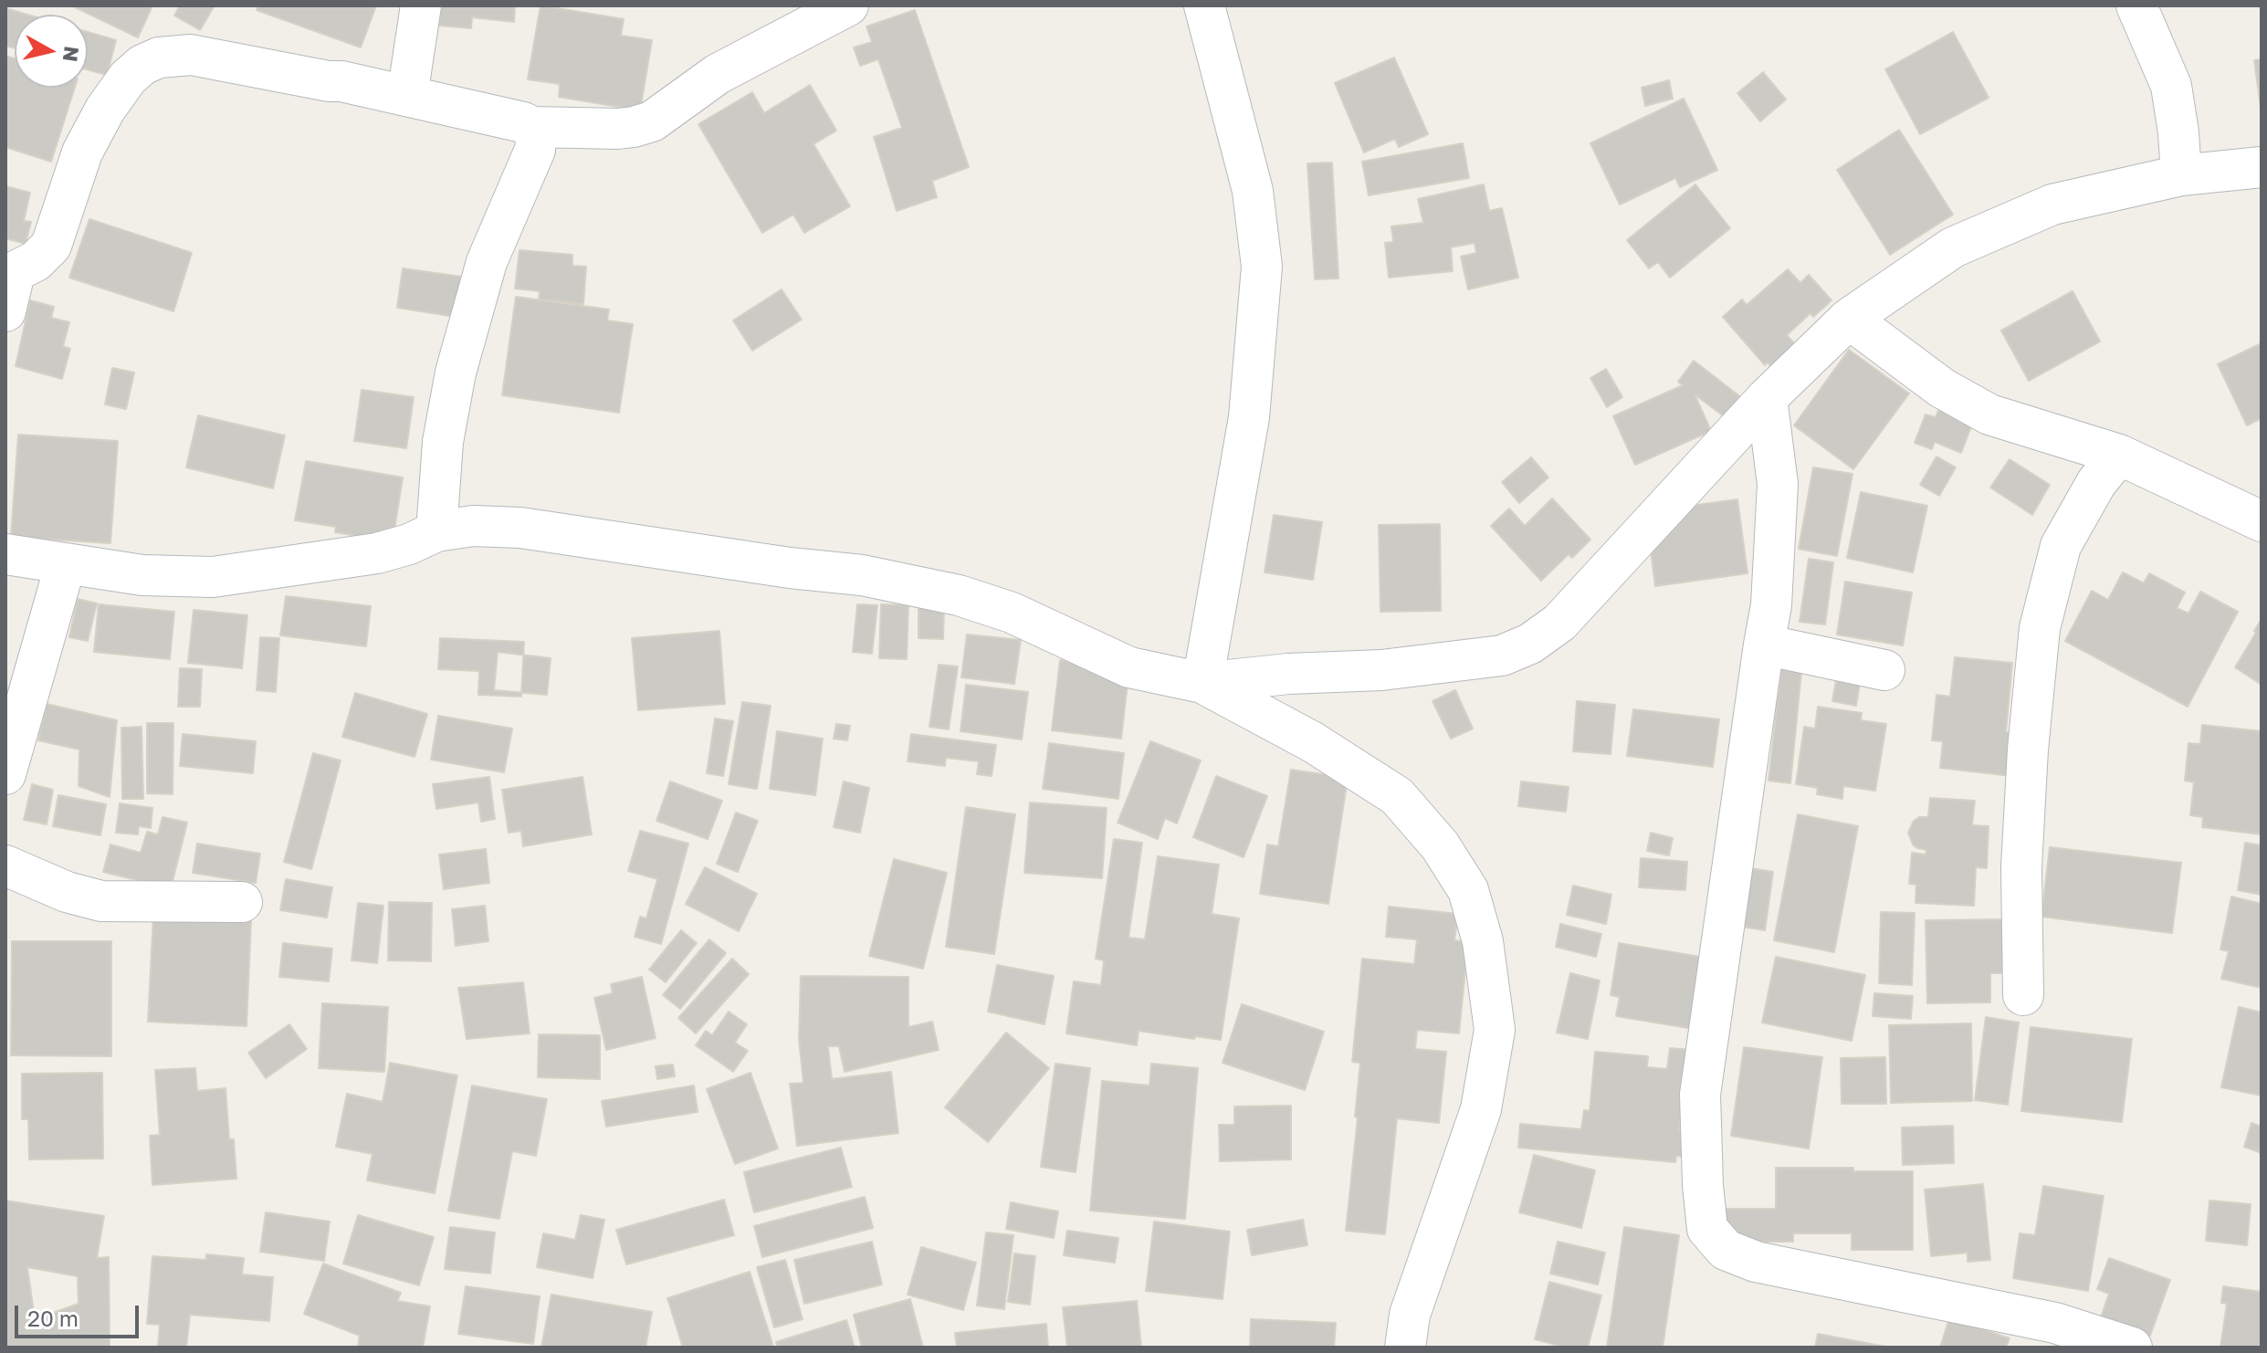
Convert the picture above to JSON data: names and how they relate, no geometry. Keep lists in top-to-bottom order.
{
  "scale_bar": "20 m",
  "north": "right"
}
